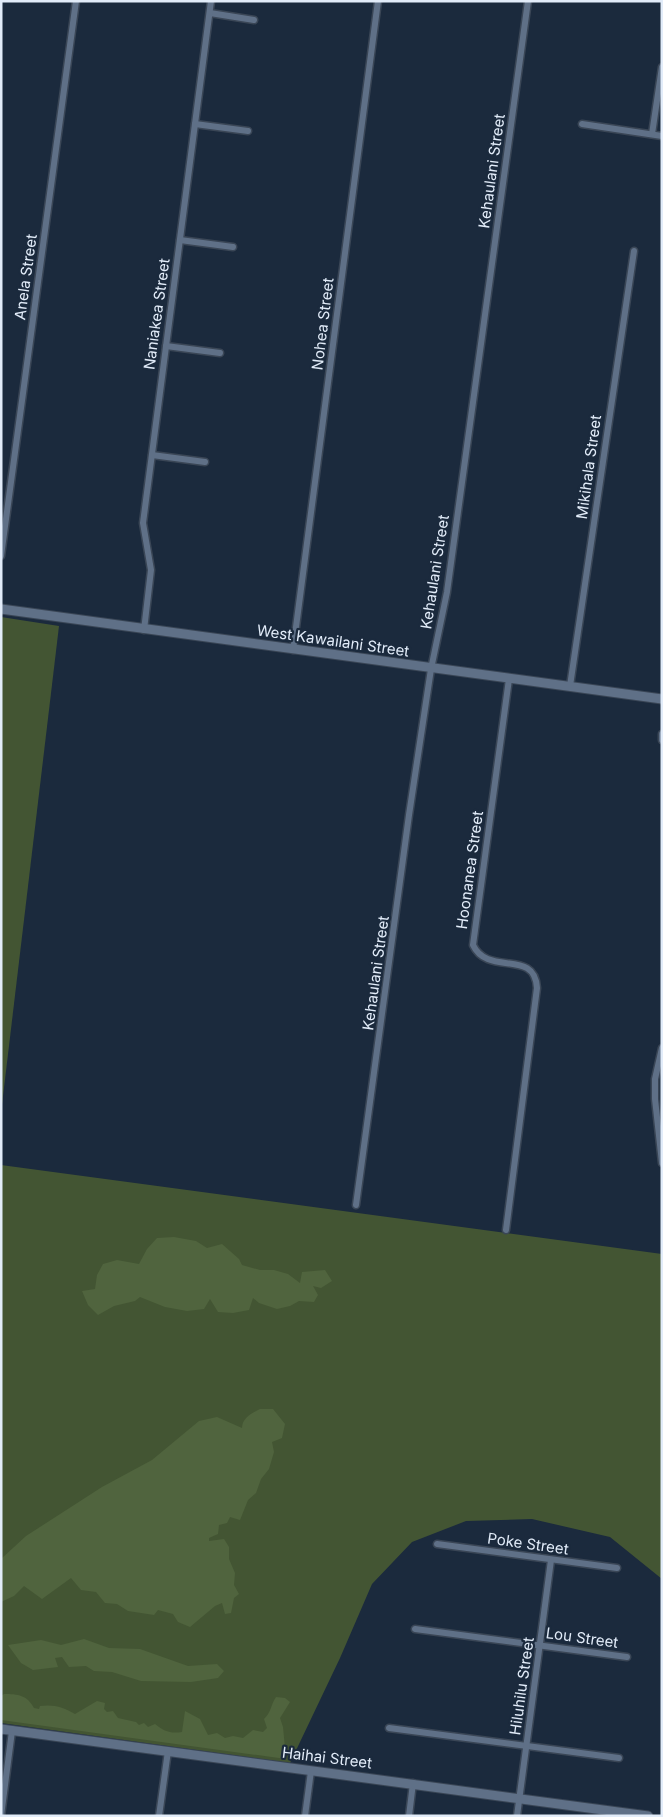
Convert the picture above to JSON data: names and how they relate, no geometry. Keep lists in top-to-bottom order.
{
  "streets": {
    "street": [
      "Kehaulani Street",
      "Anela Street",
      "Naniakea Street",
      "Nohea Street",
      "Mikihala Street",
      "West Kawailani Street",
      "Hoonanea Street",
      "Poke Street",
      "Lou Street",
      "Hiluhilu Street",
      "Haihai Street"
    ]
  },
  "crossings": [
    ["Kehaulani Street", "West Kawailani Street"],
    ["Naniakea Street", "West Kawailani Street"],
    ["Nohea Street", "West Kawailani Street"],
    ["Mikihala Street", "West Kawailani Street"],
    ["West Kawailani Street", "Hoonanea Street"],
    ["Poke Street", "Hiluhilu Street"],
    ["Lou Street", "Hiluhilu Street"],
    ["Hiluhilu Street", "Haihai Street"]
  ]
}
